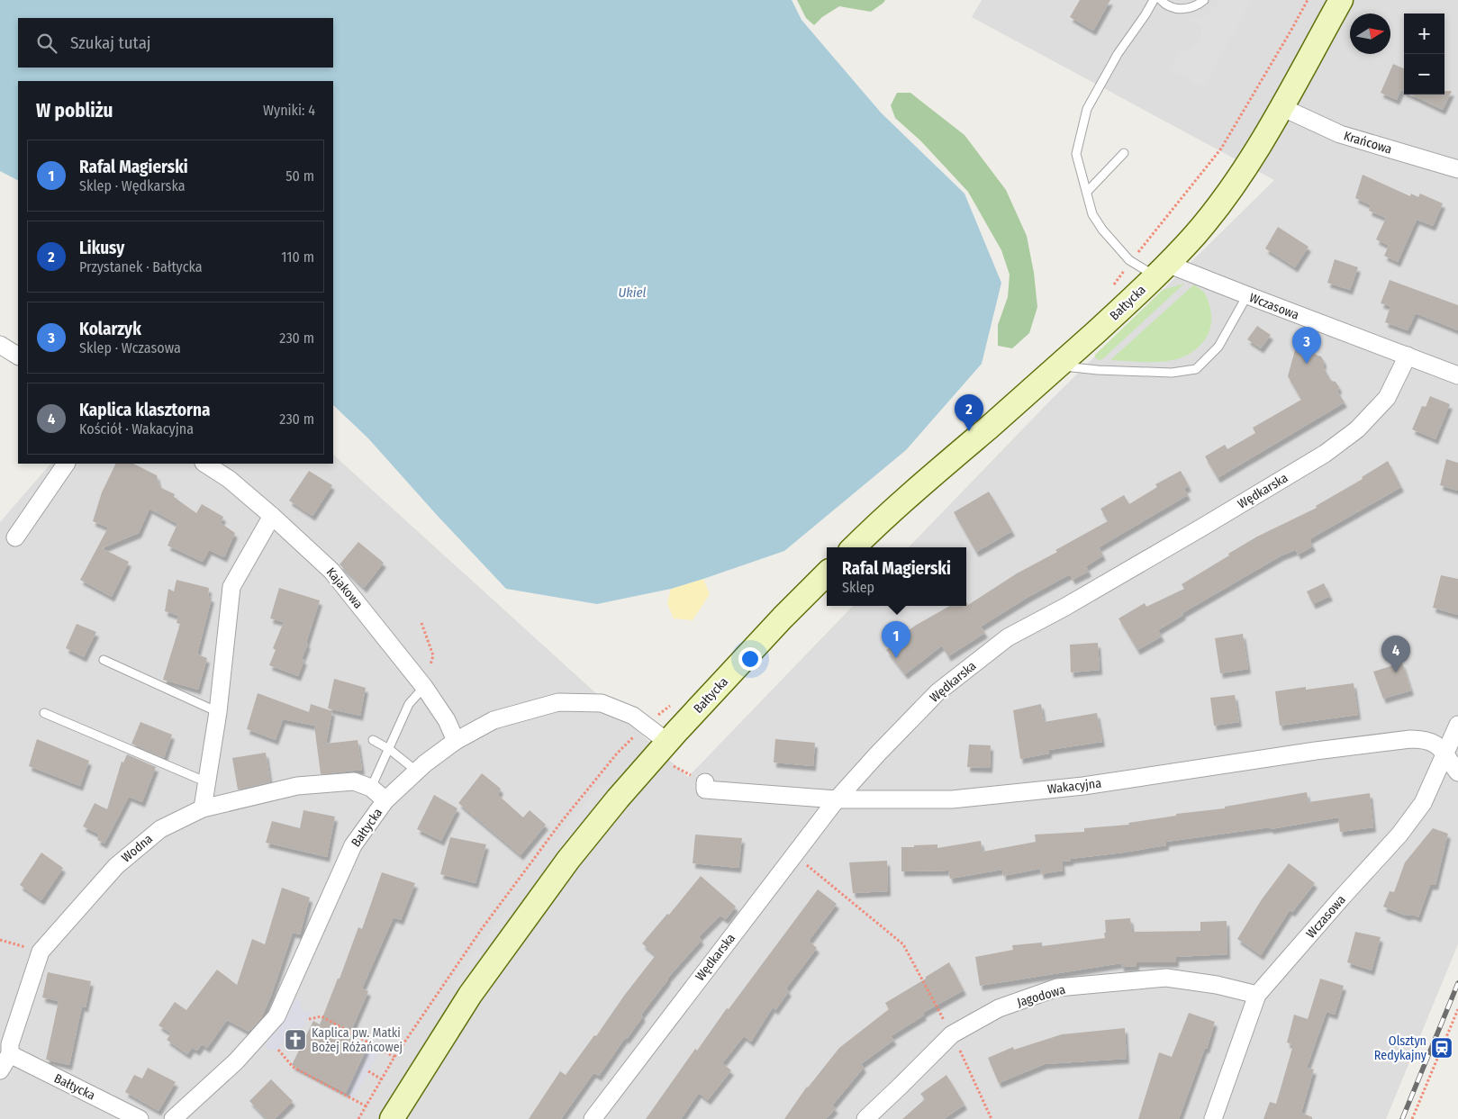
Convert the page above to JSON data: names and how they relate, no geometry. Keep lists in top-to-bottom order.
{
  "streets": {
    "main road": ["Bałtycka"],
    "street": [
      "Krańcowa",
      "Wczasowa",
      "Wędkarska",
      "Kajakowa",
      "Wakacyjna",
      "Wodna",
      "Jagodowa"
    ]
  },
  "crossings": [
    ["Krańcowa", "Bałtycka"],
    ["Bałtycka", "Wczasowa"],
    ["Bałtycka", "Kajakowa"],
    ["Bałtycka", "Wodna"],
    ["Wczasowa", "Wędkarska"],
    ["Wczasowa", "Wakacyjna"],
    ["Wczasowa", "Jagodowa"],
    ["Wędkarska", "Wakacyjna"]
  ],
  "water": ["Ukiel"],
  "places": {
    "church": ["Kaplica pw. Matki Bożej Różańcowej"],
    "station": ["Olsztyn Redykajny"]
  },
  "north": "right",
  "page": {
    "map_buttons": ["+", "−"],
    "search": "Szukaj tutaj",
    "heading": ["W pobliżu", "Wyniki: 4"],
    "list": [
      {
        "mark": "1",
        "name": "Rafal Magierski",
        "note": "Sklep · Wędkarska",
        "value": "50 m"
      },
      {
        "mark": "2",
        "name": "Likusy",
        "note": "Przystanek · Bałtycka",
        "value": "110 m"
      },
      {
        "mark": "3",
        "name": "Kolarzyk",
        "note": "Sklep · Wczasowa",
        "value": "230 m"
      },
      {
        "mark": "4",
        "name": "Kaplica klasztorna",
        "note": "Kościół · Wakacyjna",
        "value": "230 m"
      }
    ],
    "pins": [
      "3",
      "2",
      "1",
      "4"
    ],
    "popup": ["Rafal Magierski", "Sklep"]
  }
}
